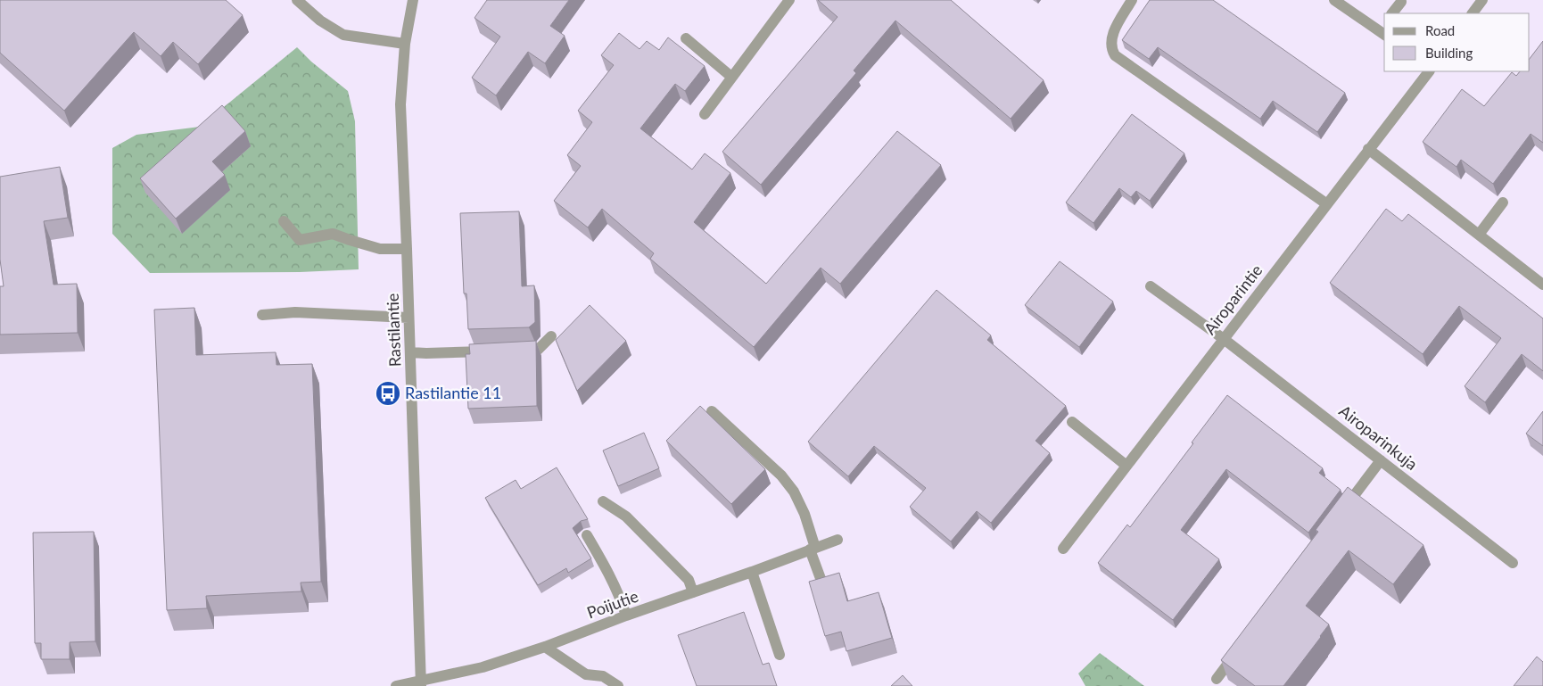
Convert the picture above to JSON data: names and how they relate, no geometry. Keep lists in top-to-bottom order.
{
  "streets": {
    "street": [
      "Airoparintie",
      "Rastilantie",
      "Airoparinkuja",
      "Poijutie"
    ]
  },
  "crossings": [
    ["Airoparintie", "Airoparinkuja"],
    ["Rastilantie", "Poijutie"]
  ],
  "places": {
    "bus stop": ["Rastilantie 11"]
  },
  "legend": ["Road", "Building"]
}
